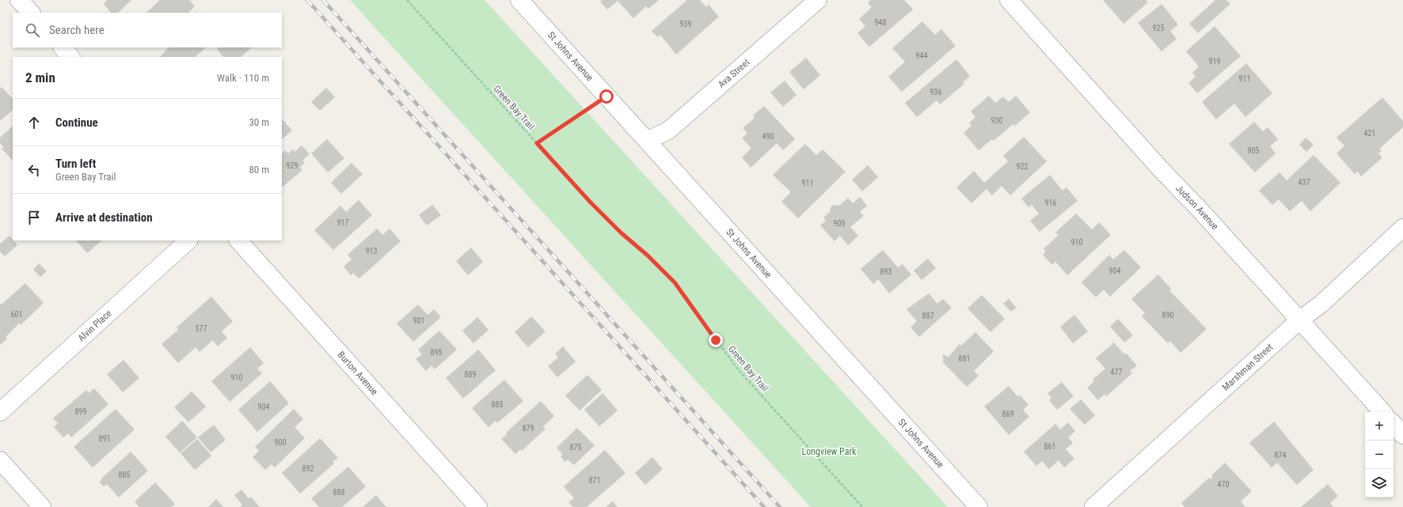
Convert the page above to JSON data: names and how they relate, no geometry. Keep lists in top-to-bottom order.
{
  "streets": {
    "street": [
      "St Johns Avenue",
      "Ava Street",
      "Judson Avenue",
      "Alvin Place",
      "Marshman Street",
      "Burton Avenue"
    ],
    "path": ["Green Bay Trail"]
  },
  "crossings": [
    ["St Johns Avenue", "Ava Street"],
    ["Judson Avenue", "Marshman Street"]
  ],
  "parks": ["Longview Park"],
  "house_numbers": [
    "948",
    "939",
    "925",
    "944",
    "919",
    "911",
    "936",
    "930",
    "421",
    "490",
    "905",
    "929",
    "922",
    "437",
    "911",
    "916",
    "917",
    "905",
    "910",
    "913",
    "904",
    "893",
    "601",
    "890",
    "887",
    "901",
    "577",
    "895",
    "881",
    "477",
    "889",
    "910",
    "885",
    "904",
    "899",
    "869",
    "879",
    "891",
    "900",
    "861",
    "875",
    "874",
    "892",
    "885",
    "871",
    "470",
    "888"
  ],
  "page": {
    "search": "Search here",
    "heading": ["2 min", "Walk · 110 m"],
    "list": [
      ["Continue", "30 m"],
      ["Turn left", "Green Bay Trail", "80 m"],
      "Arrive at destination"
    ],
    "map_buttons": ["+", "−"]
  }
}
